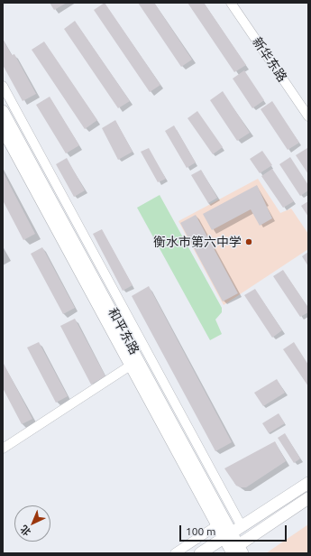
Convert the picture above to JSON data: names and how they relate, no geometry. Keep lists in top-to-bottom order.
{
  "streets": {
    "main road": ["和平东路"],
    "street": ["新华东路"]
  },
  "places": ["衡水市第六中学"],
  "scale_bar": "100 m",
  "north": "bottom left"
}
